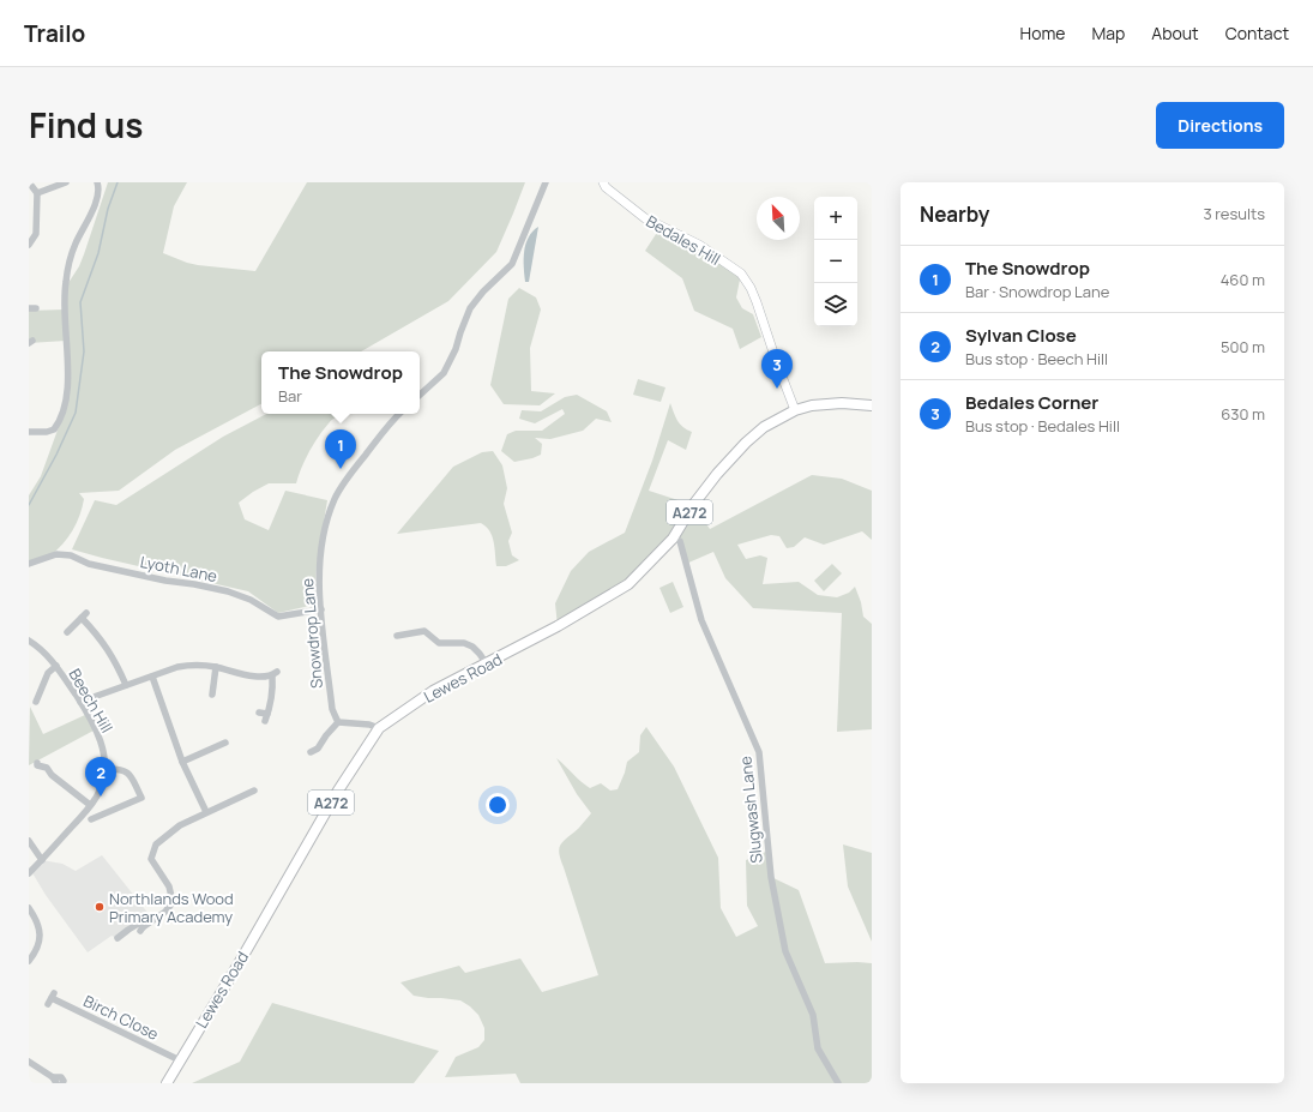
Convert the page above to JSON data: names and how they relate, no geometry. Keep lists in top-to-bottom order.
{
  "streets": {
    "highway": ["A272", "Lewes Road"],
    "main road": ["Bedales Hill"],
    "street": [
      "Lyoth Lane",
      "Snowdrop Lane",
      "Beech Hill",
      "Slugwash Lane",
      "Birch Close"
    ]
  },
  "crossings": [
    ["Bedales Hill", "Lewes Road"],
    ["Lyoth Lane", "Snowdrop Lane"],
    ["Lewes Road", "Slugwash Lane"],
    ["Lewes Road", "Birch Close"]
  ],
  "places": ["Northlands Wood Primary Academy"],
  "north": "top left",
  "page": {
    "header": "Trailo",
    "nav": [
      "Home",
      "Map",
      "About",
      "Contact"
    ],
    "title": "Find us",
    "buttons": "Directions",
    "heading": ["Nearby", "3 results"],
    "map_buttons": ["+", "−"],
    "list": [
      {
        "mark": "1",
        "name": "The Snowdrop",
        "note": "Bar · Snowdrop Lane",
        "value": "460 m"
      },
      {
        "mark": "2",
        "name": "Sylvan Close",
        "note": "Bus stop · Beech Hill",
        "value": "500 m"
      },
      {
        "mark": "3",
        "name": "Bedales Corner",
        "note": "Bus stop · Bedales Hill",
        "value": "630 m"
      }
    ],
    "pins": ["3", "1", "2"],
    "popup": ["The Snowdrop", "Bar"]
  }
}
